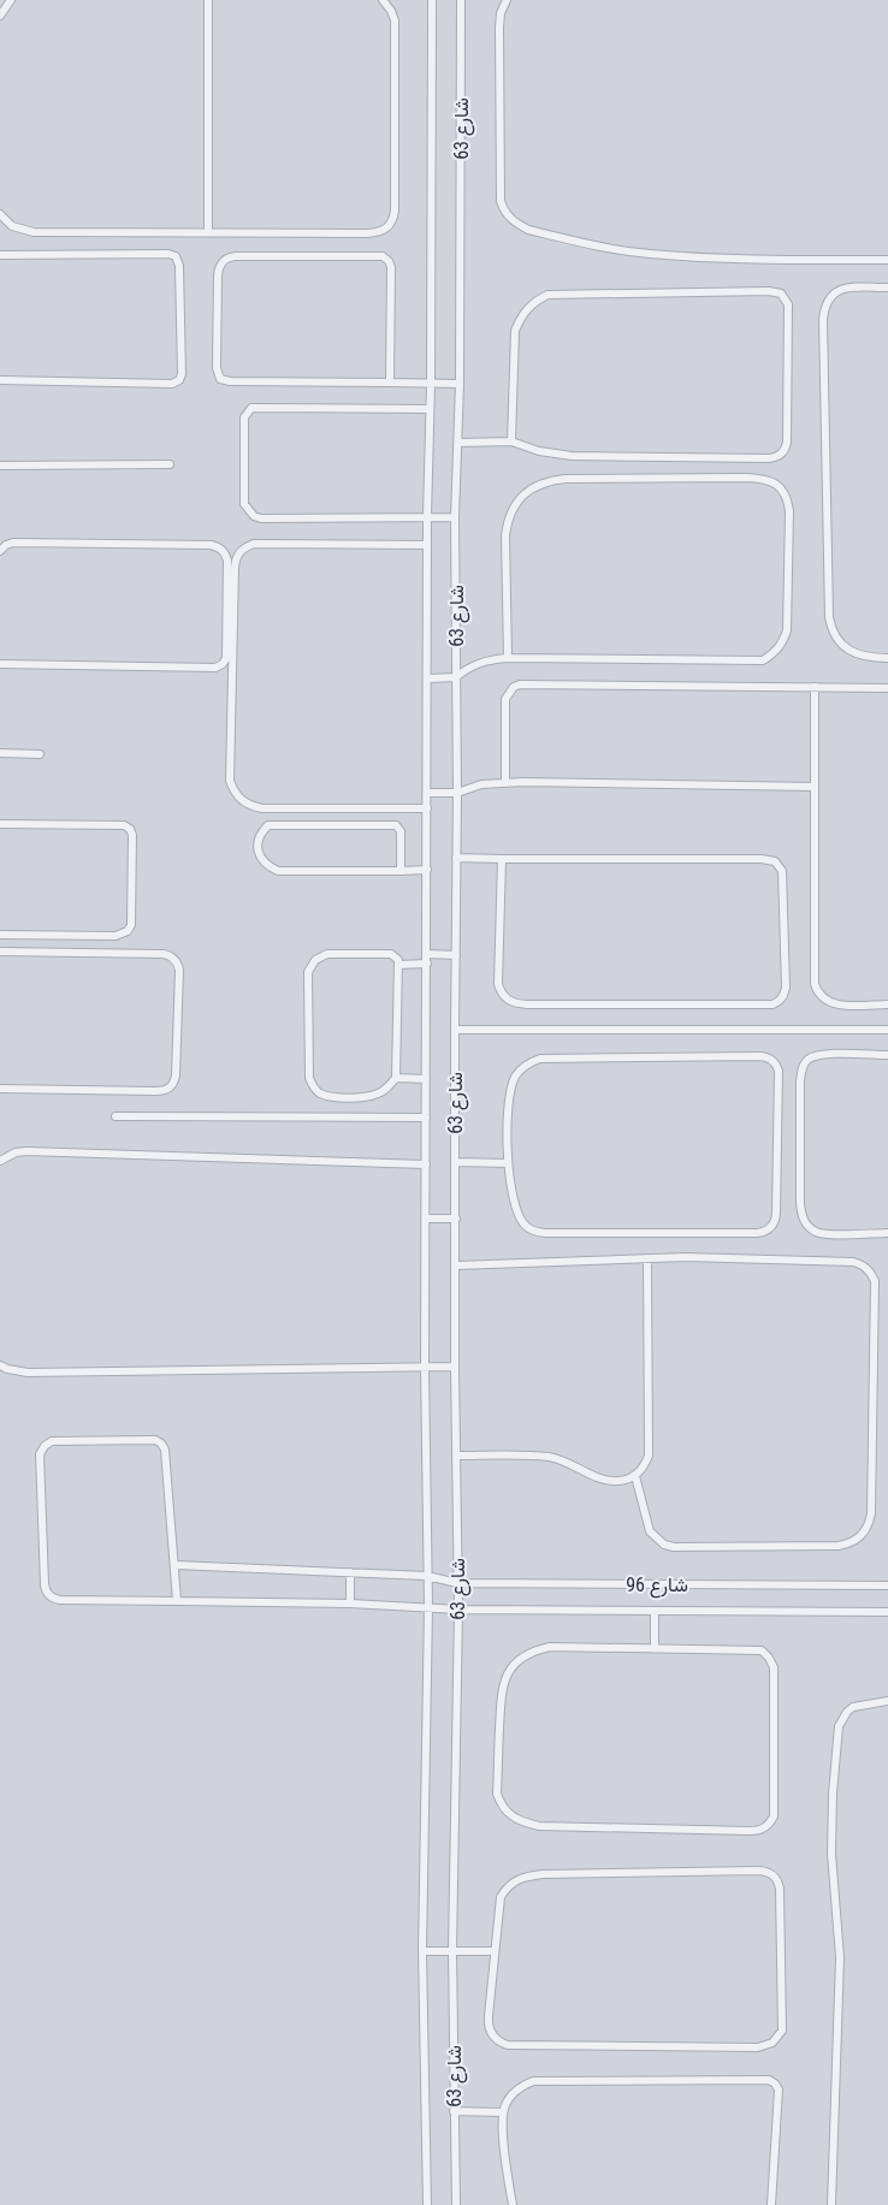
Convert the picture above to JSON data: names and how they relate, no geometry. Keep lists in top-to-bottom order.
{
  "streets": {
    "lane": ["شارع 63", "شارع 96"]
  },
  "crossings": [
    ["شارع 63", "شارع 96"]
  ]
}
